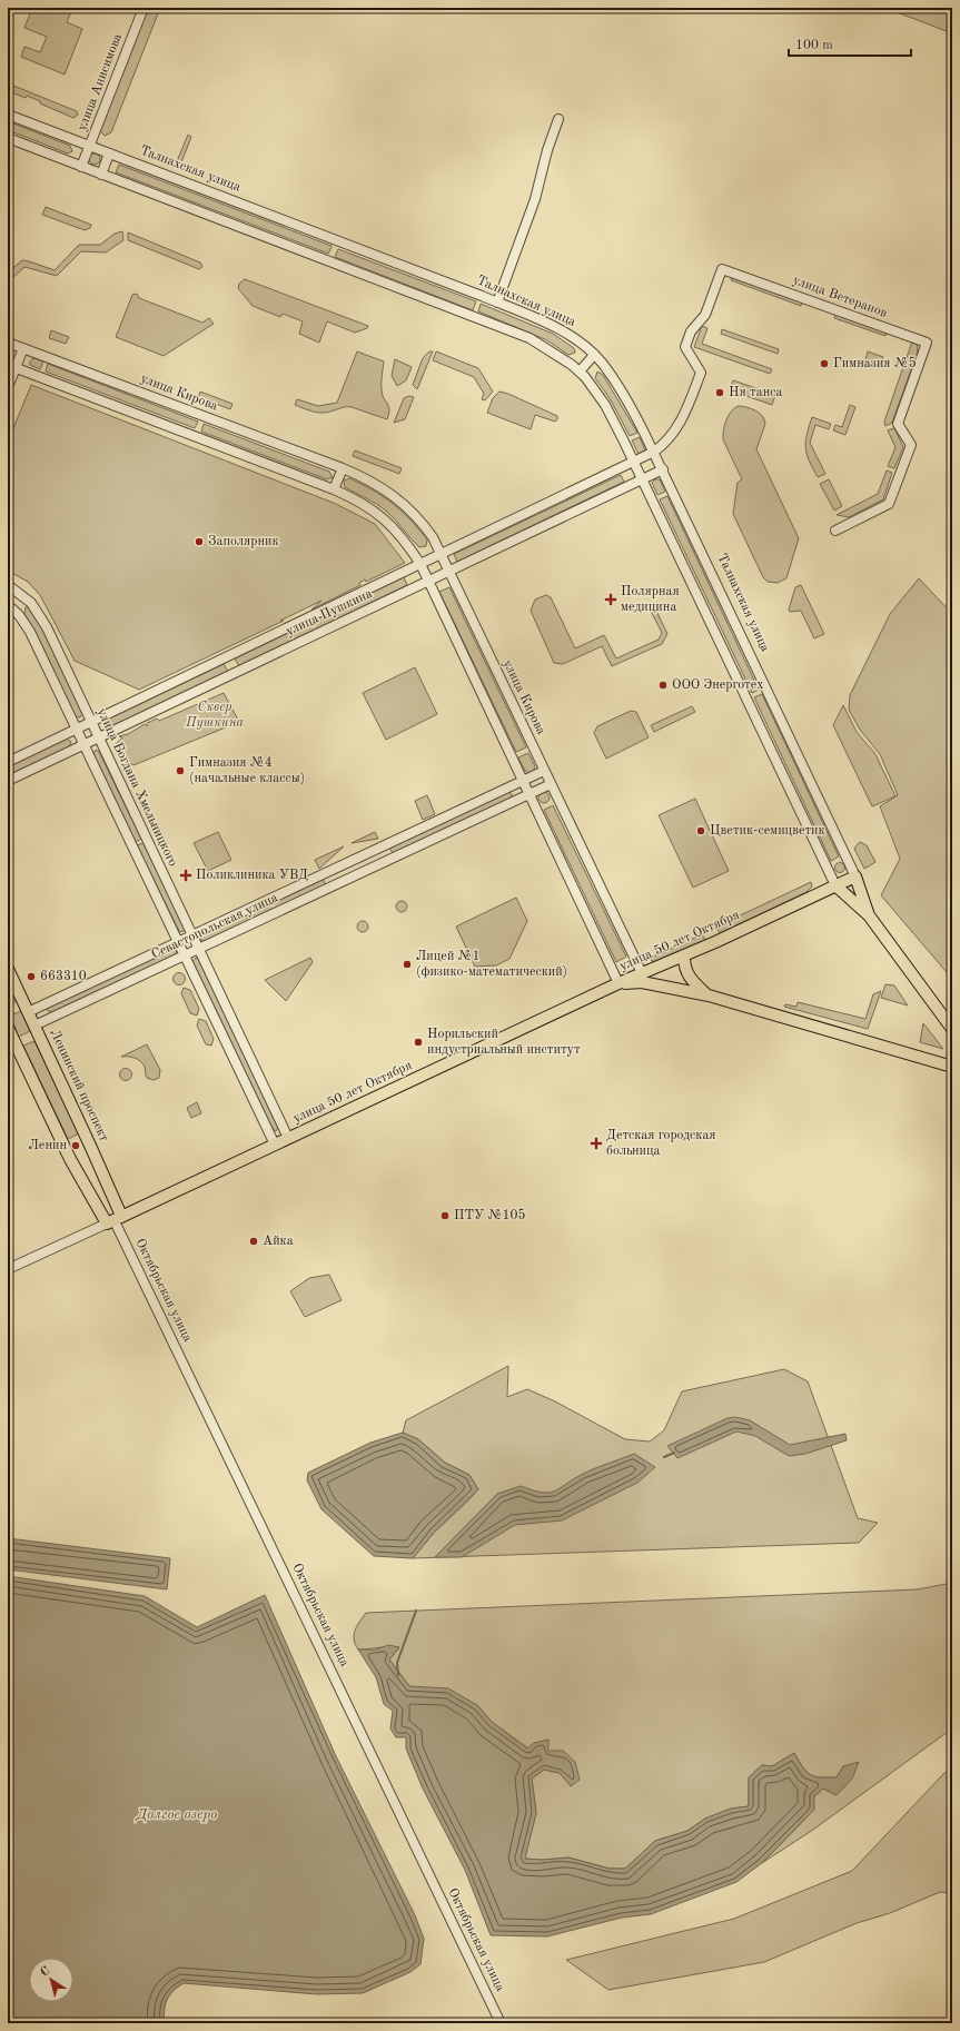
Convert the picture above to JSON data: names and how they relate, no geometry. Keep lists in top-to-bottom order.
{
  "streets": {
    "main road": ["Талнахская улица", "улица 50 лет Октября", "Ленинский проспект"],
    "street": [
      "улица Анисимова",
      "улица Ветеранов",
      "улица Кирова",
      "улица Пушкина",
      "улица Богдана Хмельницкого",
      "Севастопольская улица",
      "Октябрьская улица"
    ]
  },
  "crossings": [
    ["улица Анисимова", "Талнахская улица"],
    ["Талнахская улица", "улица Ветеранов"],
    ["Талнахская улица", "улица Пушкина"],
    ["Талнахская улица", "улица 50 лет Октября"],
    ["улица Ветеранов", "улица Пушкина"],
    ["улица Кирова", "улица Пушкина"],
    ["улица Кирова", "Севастопольская улица"],
    ["улица Кирова", "улица 50 лет Октября"],
    ["улица Пушкина", "улица Богдана Хмельницкого"],
    ["улица Богдана Хмельницкого", "Севастопольская улица"],
    ["улица Богдана Хмельницкого", "улица 50 лет Октября"],
    ["Севастопольская улица", "Ленинский проспект"],
    ["улица 50 лет Октября", "Ленинский проспект"],
    ["улица 50 лет Октября", "Октябрьская улица"],
    ["Ленинский проспект", "Октябрьская улица"]
  ],
  "water": ["Долгое озеро"],
  "parks": ["Сквер Пушкина"],
  "places": {
    "other": [
      "Гимназия №5",
      "Ня танса",
      "Заполярник",
      "ООО Энерготех",
      "Гимназия №4 (начальные классы)",
      "Цветик-семицветик",
      "Лицей №1 (физико-математический)",
      "663310",
      "Норильский индустриальный институт",
      "Ленин",
      "ПТУ №105",
      "Айка"
    ],
    "health": ["Полярная медицина", "Поликлиника УВД", "Детская городская больница"]
  },
  "scale_bar": "100 m",
  "north": "top left"
}
